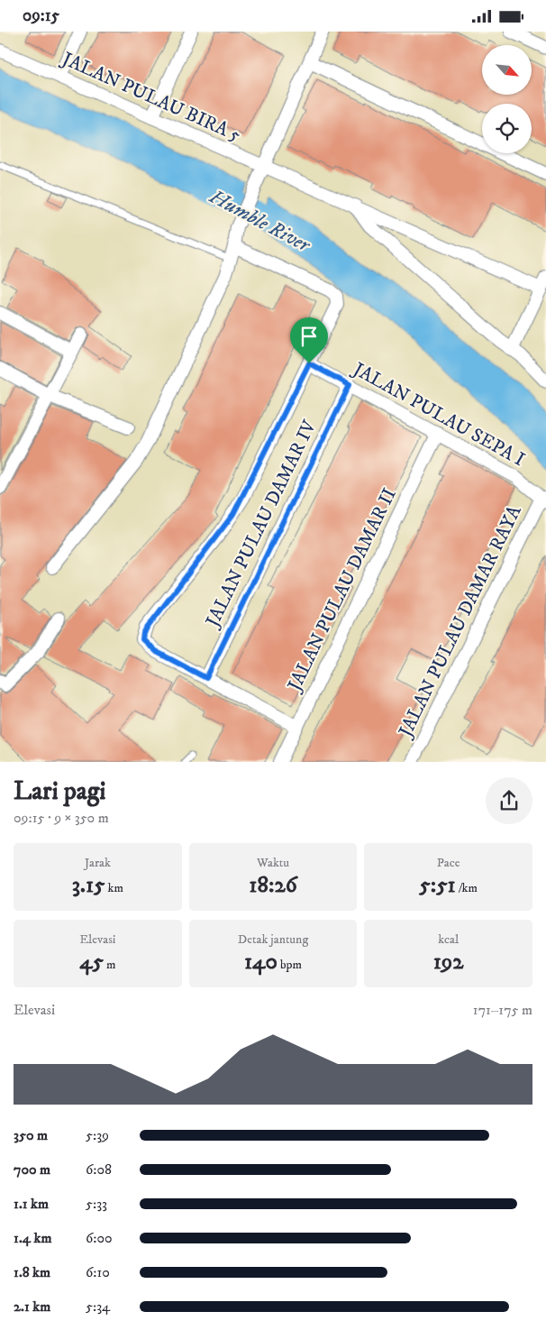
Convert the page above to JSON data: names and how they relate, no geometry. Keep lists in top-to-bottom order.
{
  "streets": {
    "street": [
      "JALAN PULAU BIRA 5",
      "JALAN PULAU SEPA I",
      "JALAN PULAU DAMAR IV",
      "JALAN PULAU DAMAR II",
      "JALAN PULAU DAMAR RAYA"
    ]
  },
  "crossings": [
    ["JALAN PULAU SEPA I", "JALAN PULAU DAMAR IV"],
    ["JALAN PULAU SEPA I", "JALAN PULAU DAMAR II"],
    ["JALAN PULAU SEPA I", "JALAN PULAU DAMAR RAYA"]
  ],
  "water": ["Humble River"],
  "north": "bottom right",
  "page": {
    "status": "09:15",
    "heading": ["Lari pagi", "09:15 · 9 × 350 m"],
    "stats": [
      ["Jarak", "3.15 km"],
      ["Waktu", "18:26"],
      ["Pace", "5:51 /km"],
      ["Elevasi", "45 m"],
      ["Detak jantung", "140 bpm"],
      ["kcal", "192"]
    ],
    "chart": ["Elevasi", "171–175 m"],
    "list": [
      {
        "name": "350 m",
        "note": "5:39"
      },
      {
        "name": "700 m",
        "note": "6:08"
      },
      {
        "name": "1.1 km",
        "note": "5:33"
      },
      {
        "name": "1.4 km",
        "note": "6:00"
      },
      {
        "name": "1.8 km",
        "note": "6:10"
      },
      {
        "name": "2.1 km",
        "note": "5:34"
      }
    ]
  }
}
